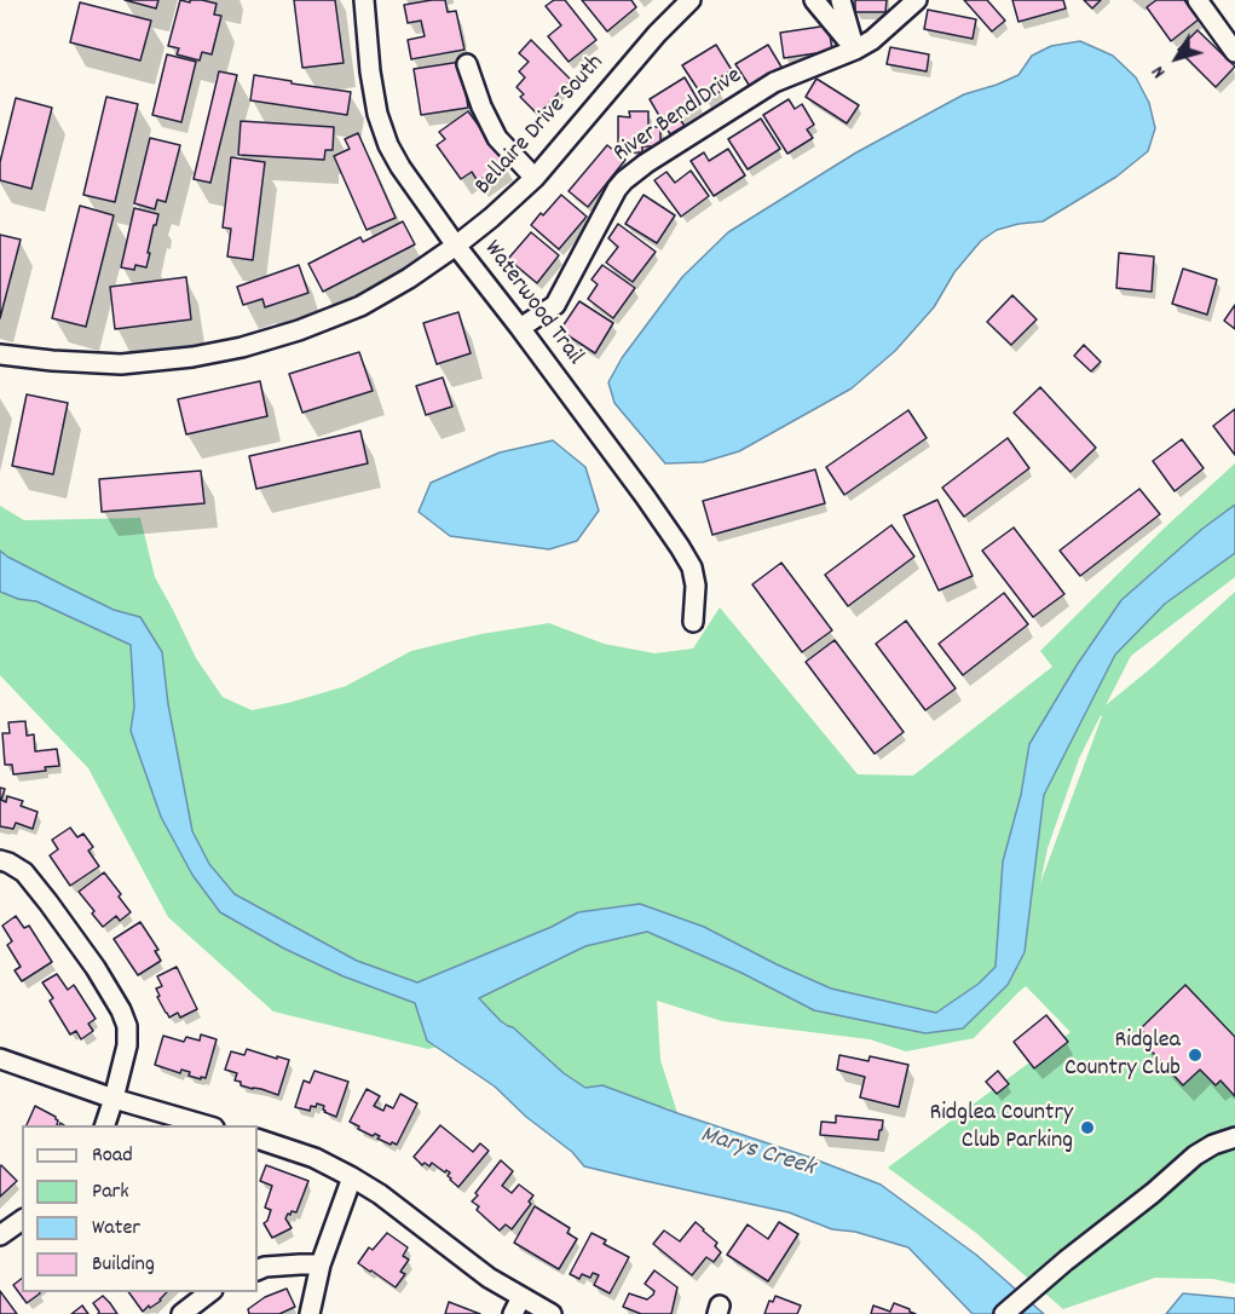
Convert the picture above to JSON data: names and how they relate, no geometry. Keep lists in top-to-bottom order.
{
  "streets": {
    "street": ["River Bend Drive", "Bellaire Drive South", "Waterwood Trail"]
  },
  "crossings": [
    ["River Bend Drive", "Waterwood Trail"],
    ["Bellaire Drive South", "Waterwood Trail"]
  ],
  "water": ["Marys Creek"],
  "places": ["Ridglea Country Club", "Ridglea Country Club Parking"],
  "legend": [
    "Road",
    "Park",
    "Water",
    "Building"
  ],
  "north": "bottom left"
}
